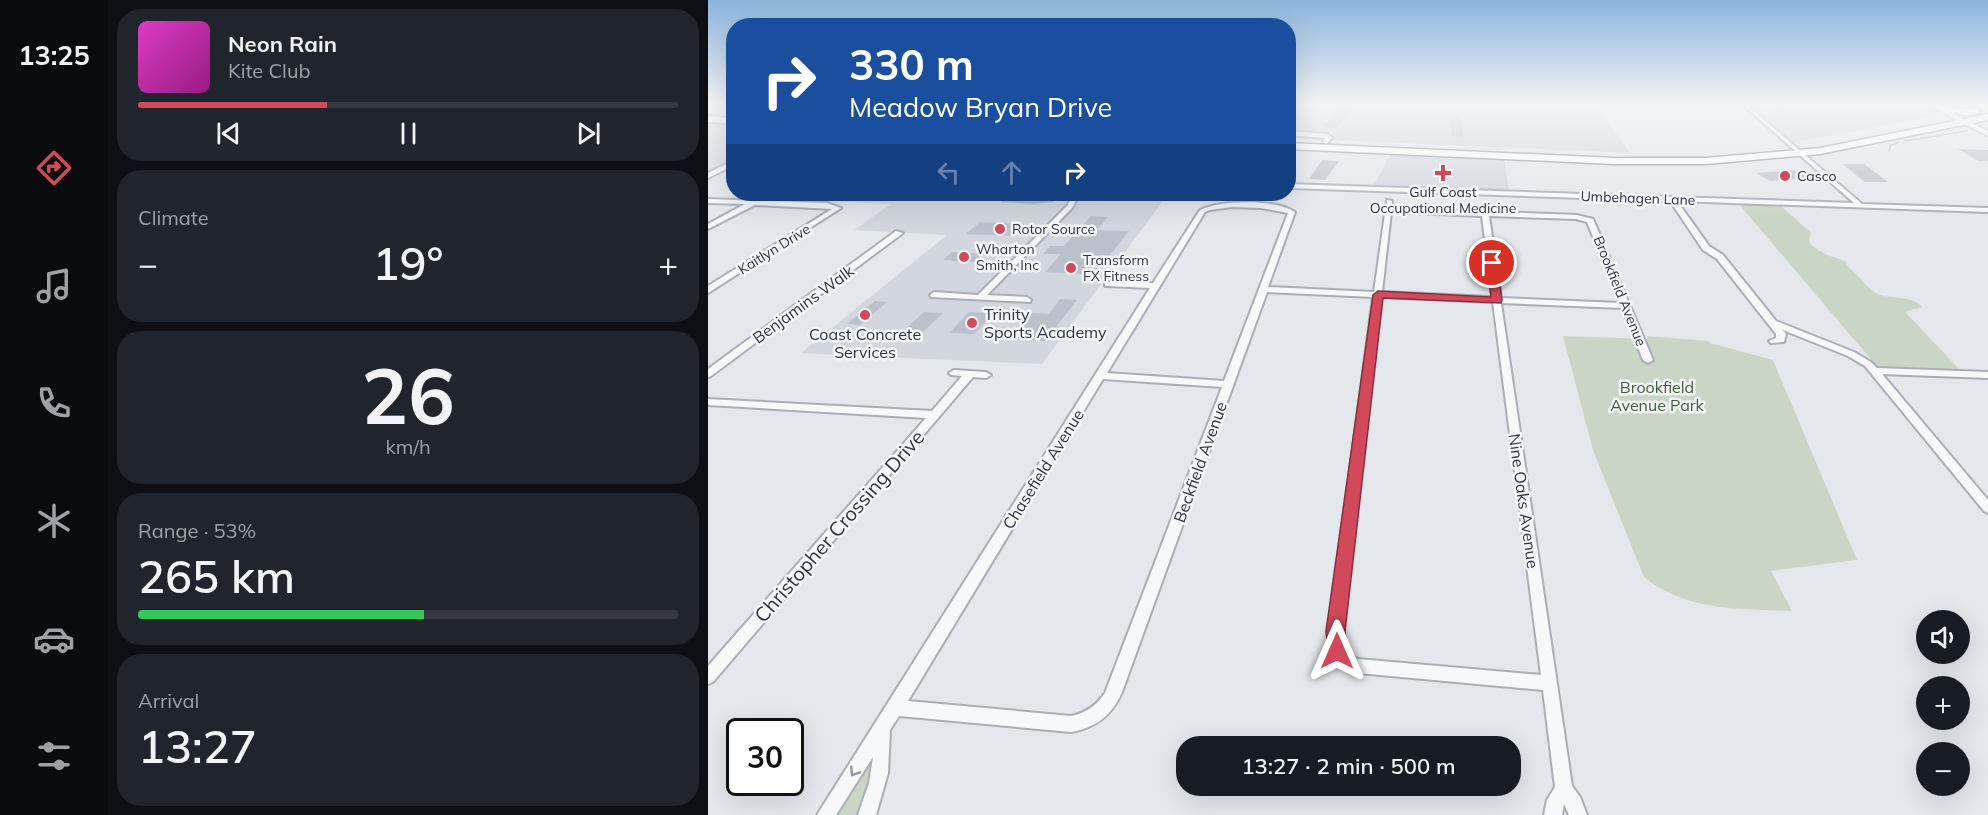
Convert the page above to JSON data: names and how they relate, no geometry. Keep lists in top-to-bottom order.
{
  "streets": {
    "street": [
      "Umbehagen Lane",
      "Kaitlyn Drive",
      "Brookfield Avenue",
      "Benjamins Walk",
      "Beckfield Avenue",
      "Chasefield Avenue",
      "Nine Oaks Avenue",
      "Christopher Crossing Drive"
    ]
  },
  "crossings": [
    ["Brookfield Avenue", "Nine Oaks Avenue"],
    ["Beckfield Avenue", "Chasefield Avenue"]
  ],
  "parks": ["Brookfield Avenue Park"],
  "places": {
    "health": ["Gulf Coast Occupational Medicine"],
    "other": [
      "Casco",
      "Rotor Source",
      "Wharton Smith, Inc",
      "Transform FX Fitness",
      "Coast Concrete Services",
      "Trinity Sports Academy"
    ]
  },
  "page": {
    "tabs": "13:25",
    "turn": ["330 m", "Meadow Bryan Drive"],
    "song": ["Neon Rain", "Kite Club"],
    "tile": [
      "Climate",
      ["26", "km/h"],
      ["Range · 53%", "265 km"],
      ["Arrival", "13:27"]
    ],
    "heat": ["−", "19°", "+"],
    "map_buttons": ["+", "−"],
    "limit": "30",
    "trip": "13:27 · 2 min · 500 m"
  }
}
